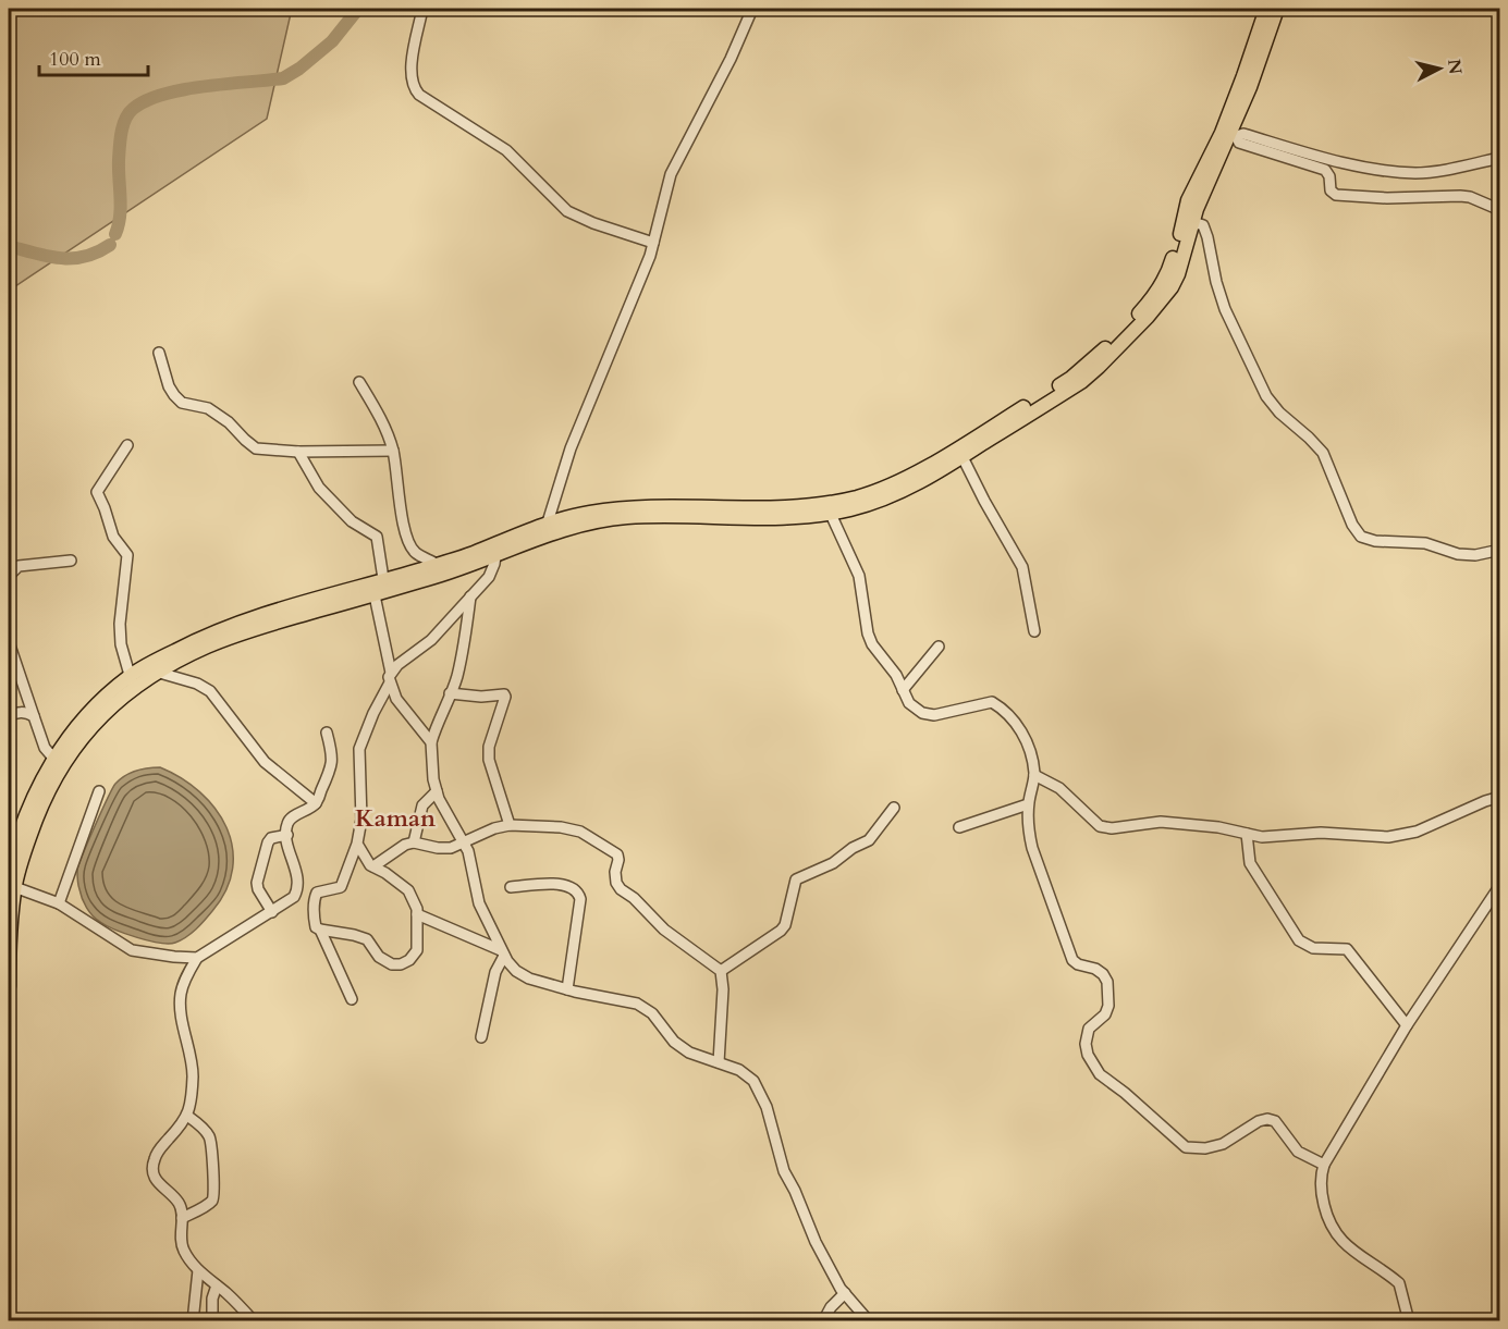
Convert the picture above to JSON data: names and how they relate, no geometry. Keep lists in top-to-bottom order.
{
  "districts": ["Kaman"],
  "scale_bar": "100 m",
  "north": "right"
}
